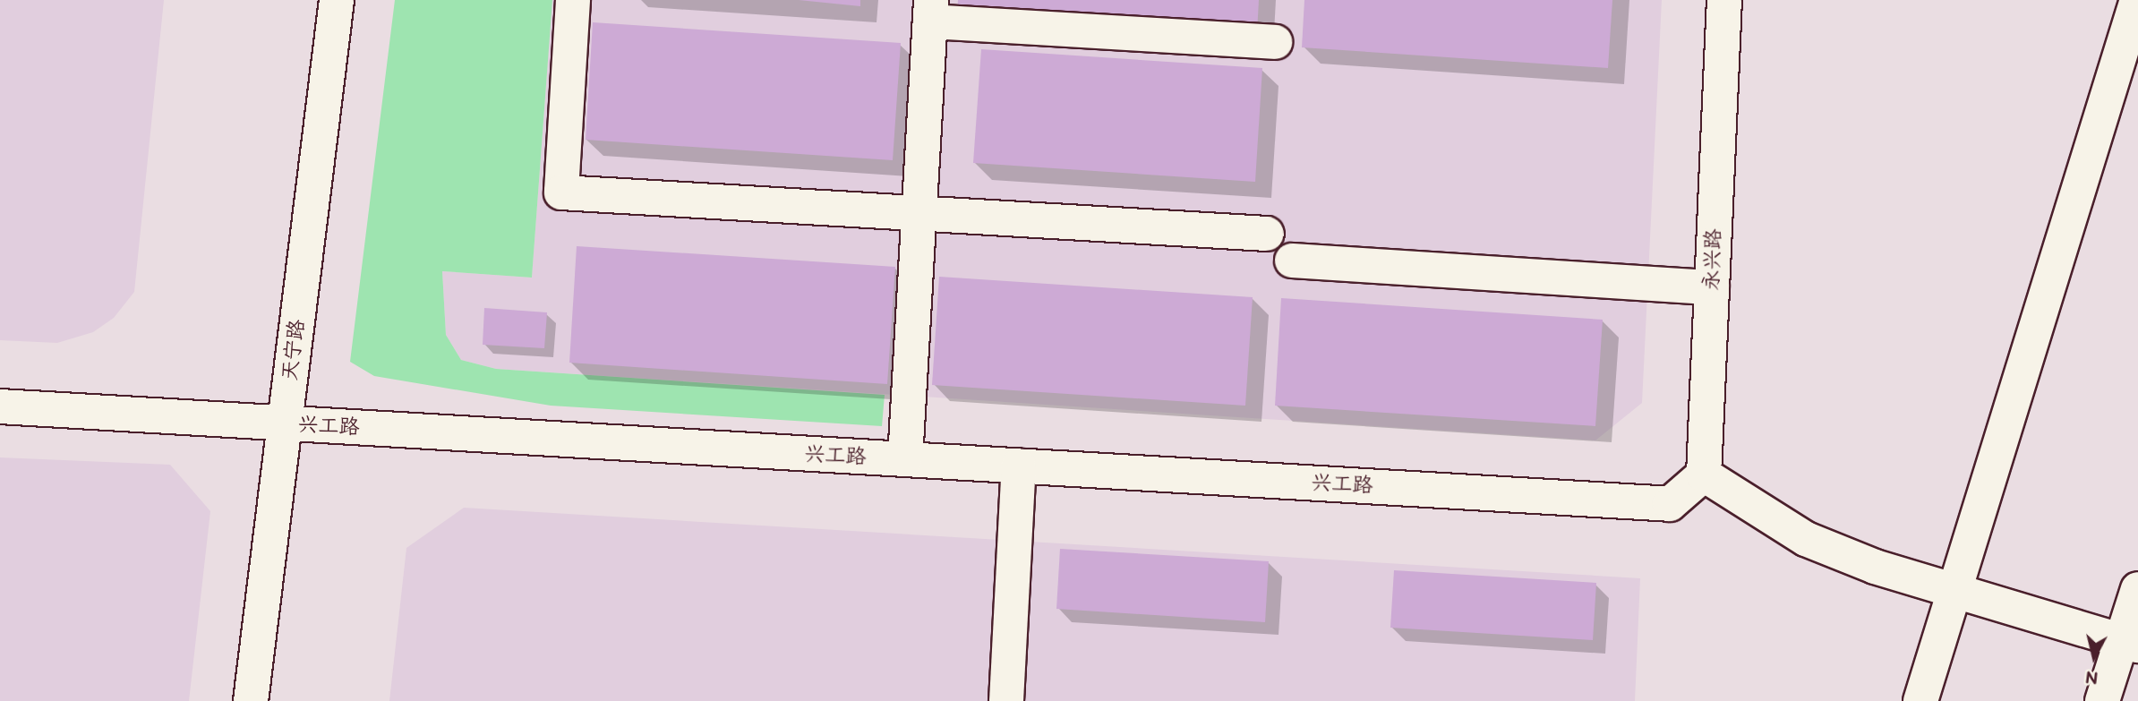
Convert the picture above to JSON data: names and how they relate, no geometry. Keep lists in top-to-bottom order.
{
  "streets": {
    "street": ["永兴路", "天宁路", "兴工路"]
  },
  "crossings": [
    ["永兴路", "兴工路"],
    ["天宁路", "兴工路"]
  ],
  "north": "bottom"
}
